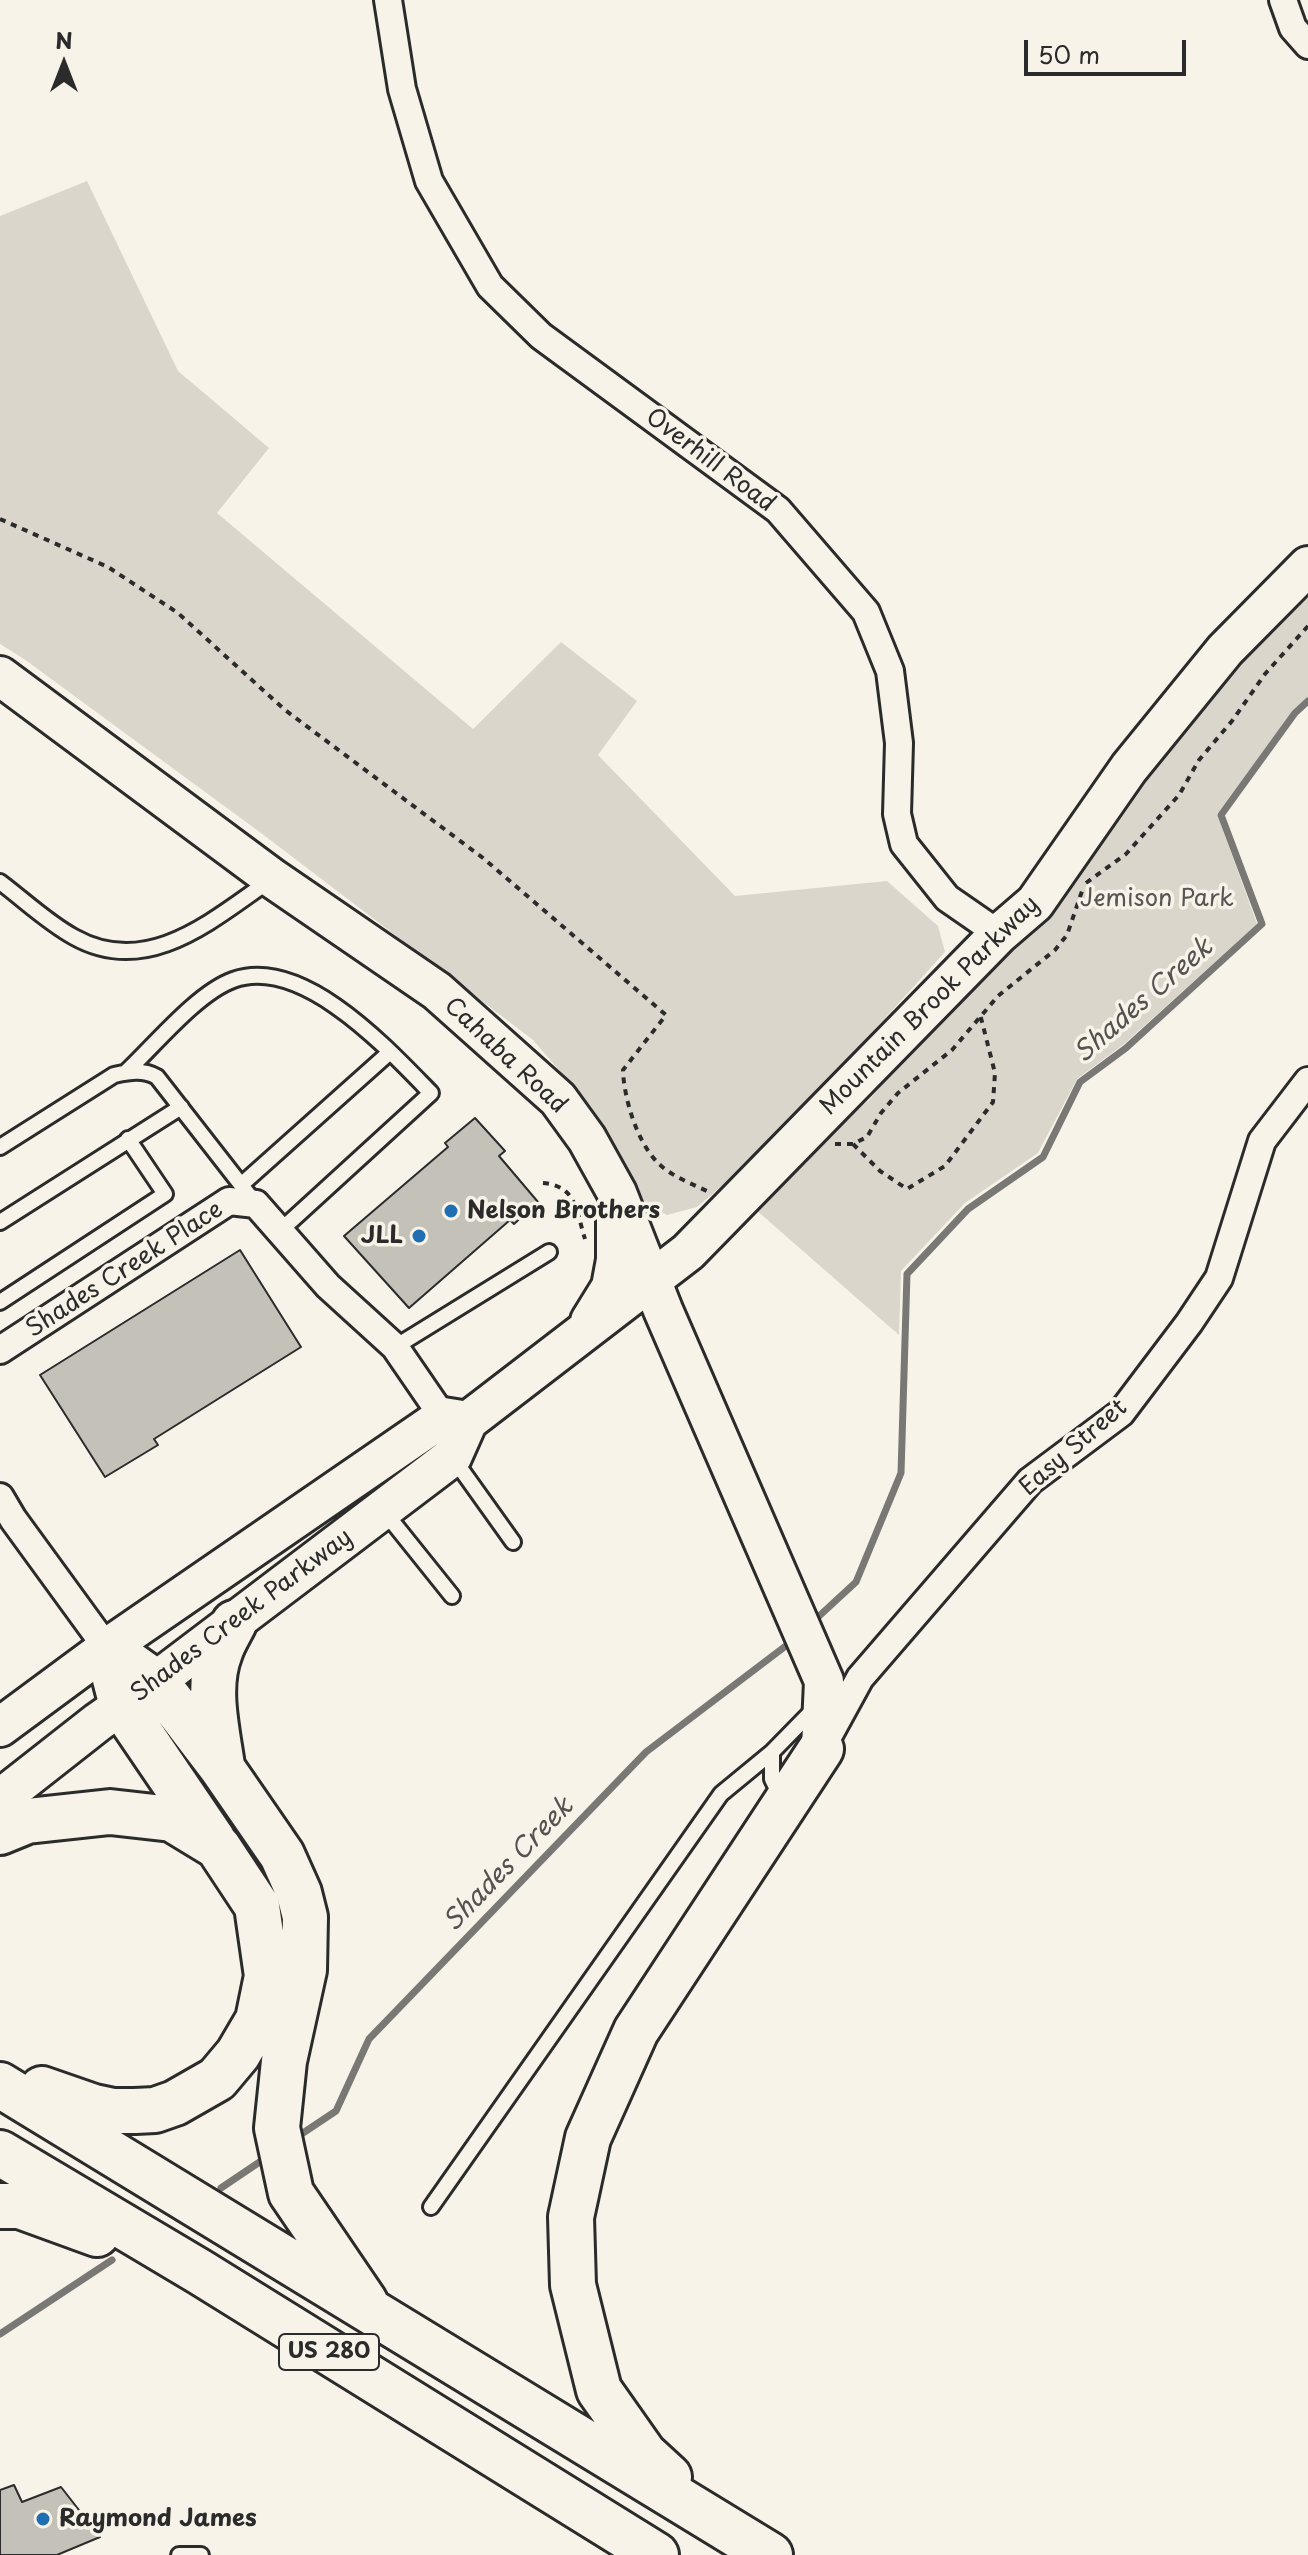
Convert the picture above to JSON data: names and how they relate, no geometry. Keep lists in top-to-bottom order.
{
  "streets": {
    "highway": ["US 280"],
    "main road": ["Mountain Brook Parkway", "Cahaba Road", "Shades Creek Parkway"],
    "street": ["Overhill Road", "Shades Creek Place", "Easy Street"]
  },
  "crossings": [
    ["Overhill Road", "Mountain Brook Parkway"],
    ["Mountain Brook Parkway", "Cahaba Road"],
    ["Mountain Brook Parkway", "Shades Creek Parkway"],
    ["Cahaba Road", "Easy Street"],
    ["Cahaba Road", "Shades Creek Parkway"],
    ["Shades Creek Place", "Shades Creek Parkway"]
  ],
  "water": ["Shades Creek"],
  "parks": ["Jemison Park"],
  "places": ["Nelson Brothers", "JLL", "Raymond James"],
  "scale_bar": "50 m",
  "north": "top"
}
